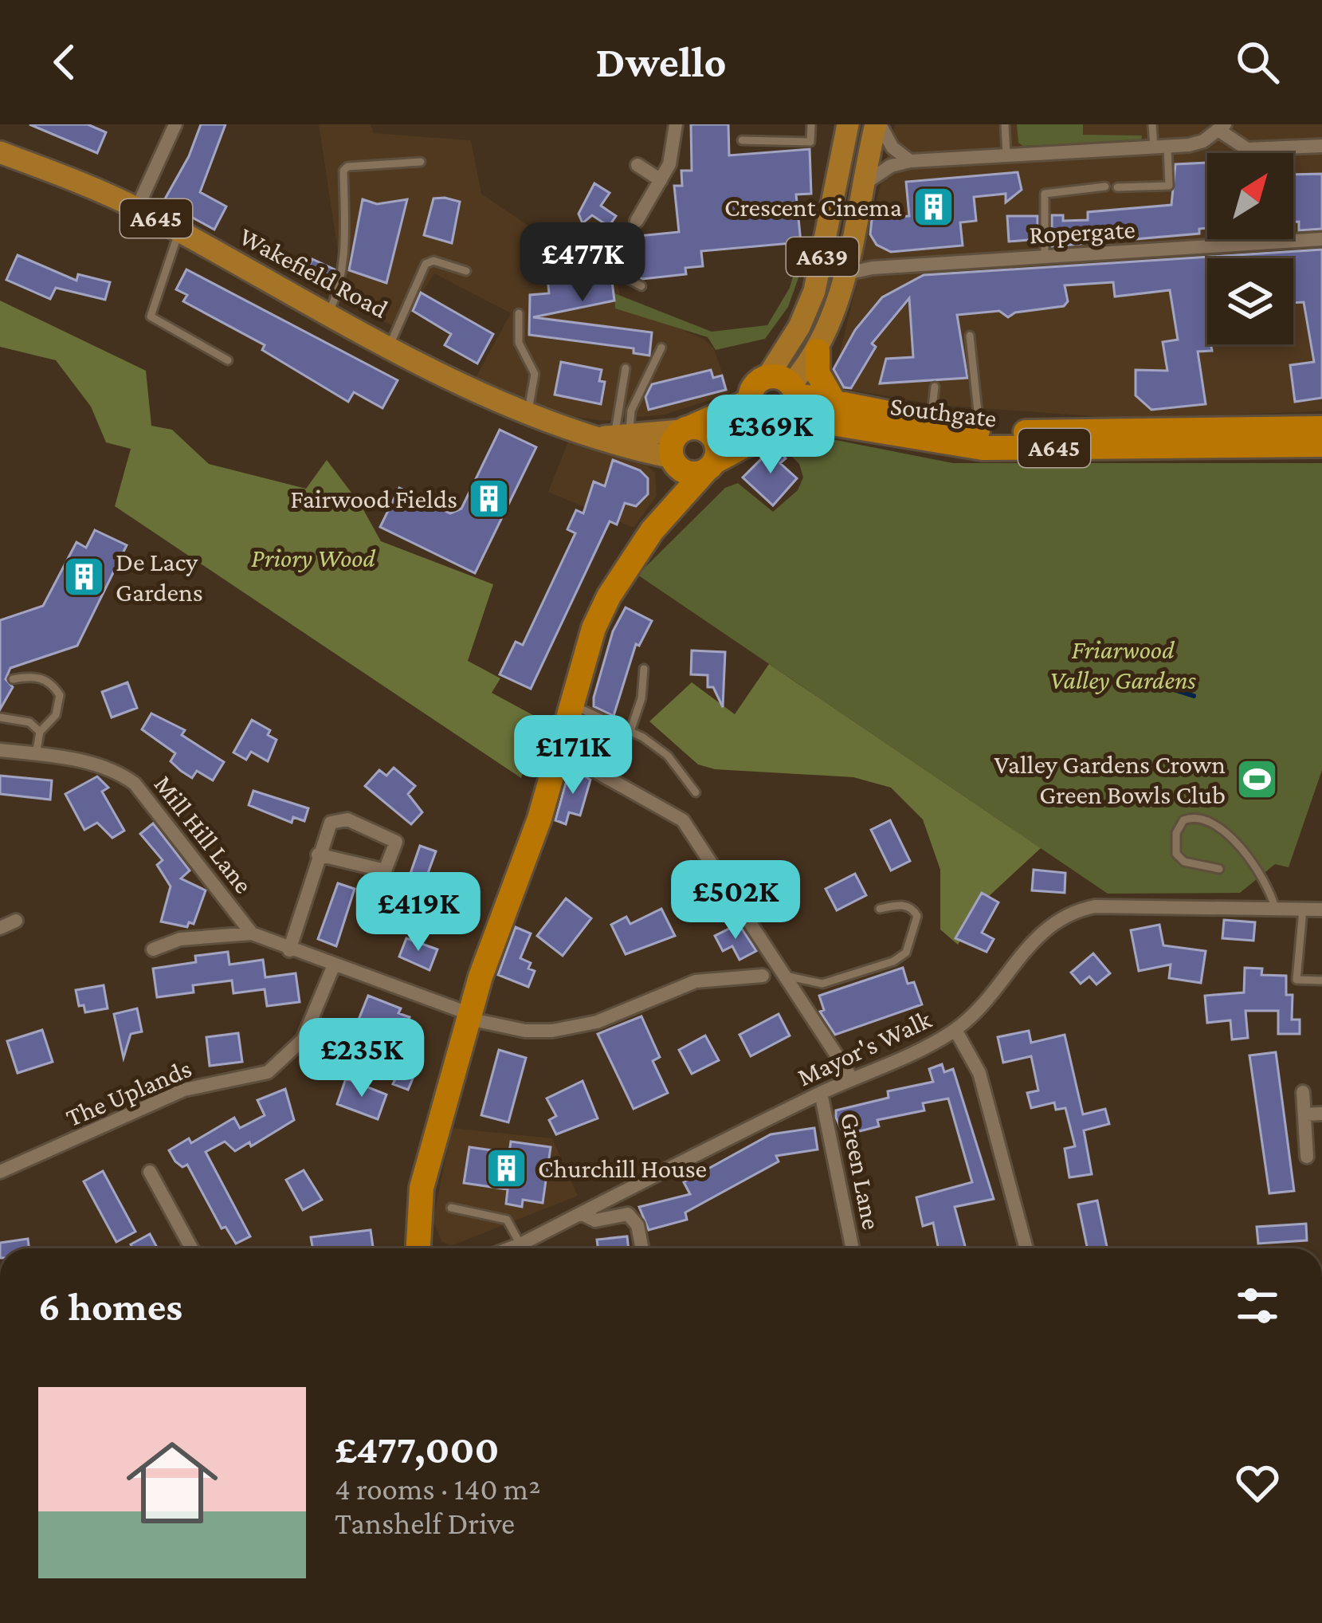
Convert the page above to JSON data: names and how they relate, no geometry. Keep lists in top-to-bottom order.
{
  "streets": {
    "highway": ["A645", "A639", "Southgate"],
    "main road": ["Wakefield Road"],
    "street": [
      "Ropergate",
      "Mill Hill Lane",
      "Mayor's Walk",
      "The Uplands",
      "Green Lane"
    ]
  },
  "crossings": [
    ["Ropergate", "A639"],
    ["A639", "Wakefield Road"],
    ["A639", "Southgate"],
    ["A639", "Mill Hill Lane"],
    ["Mill Hill Lane", "The Uplands"],
    ["Mayor's Walk", "Green Lane"]
  ],
  "parks": ["Priory Wood", "Friarwood Valley Gardens"],
  "places": {
    "building": [
      "Crescent Cinema",
      "Fairwood Fields",
      "De Lacy Gardens",
      "Churchill House"
    ],
    "sports": ["Valley Gardens Crown Green Bowls Club"]
  },
  "north": "top right",
  "page": {
    "header": "Dwello",
    "price": [
      "£477K",
      "£369K",
      "£171K",
      "£502K",
      "£419K",
      "£235K"
    ],
    "heading": "6 homes",
    "list": [
      {
        "name": "£477,000",
        "note": "4 rooms · 140 m² · Tanshelf Drive"
      }
    ]
  }
}
